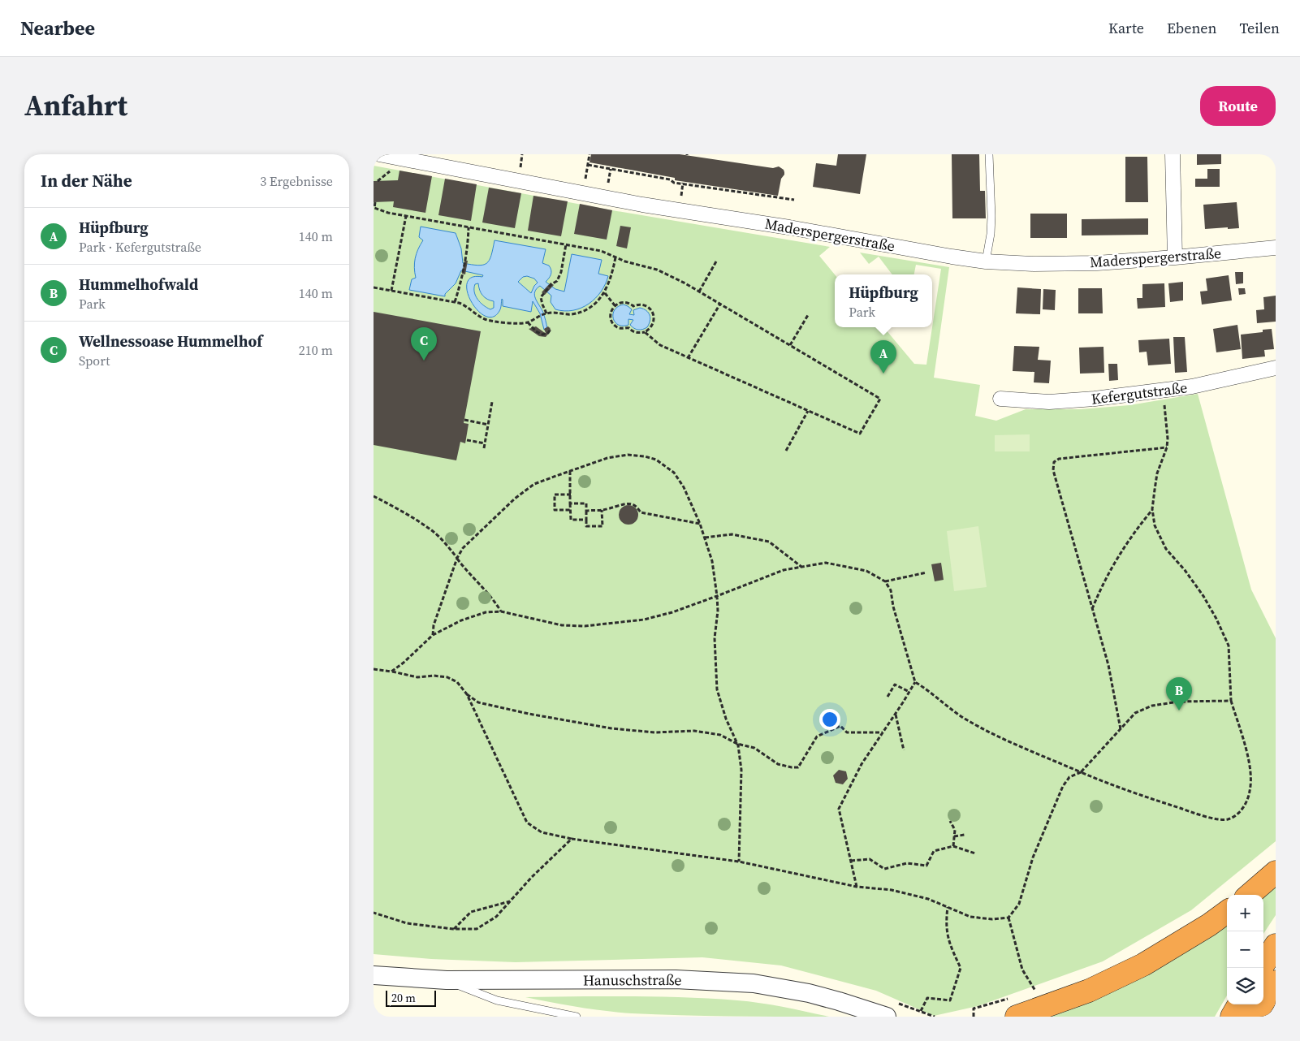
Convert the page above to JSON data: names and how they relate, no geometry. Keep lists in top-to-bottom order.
{
  "streets": {
    "street": ["Maderspergerstraße", "Kefergutstraße", "Hanuschstraße"]
  },
  "scale_bar": "20 m",
  "page": {
    "header": "Nearbee",
    "nav": ["Karte", "Ebenen", "Teilen"],
    "title": "Anfahrt",
    "buttons": "Route",
    "heading": ["In der Nähe", "3 Ergebnisse"],
    "list": [
      {
        "mark": "A",
        "name": "Hüpfburg",
        "note": "Park · Kefergutstraße",
        "value": "140 m"
      },
      {
        "mark": "B",
        "name": "Hummelhofwald",
        "note": "Park",
        "value": "140 m"
      },
      {
        "mark": "C",
        "name": "Wellnessoase Hummelhof",
        "note": "Sport",
        "value": "210 m"
      }
    ],
    "popup": ["Hüpfburg", "Park"],
    "pins": ["C", "A", "B"],
    "map_buttons": ["+", "−"],
    "scale": "20 m"
  }
}
